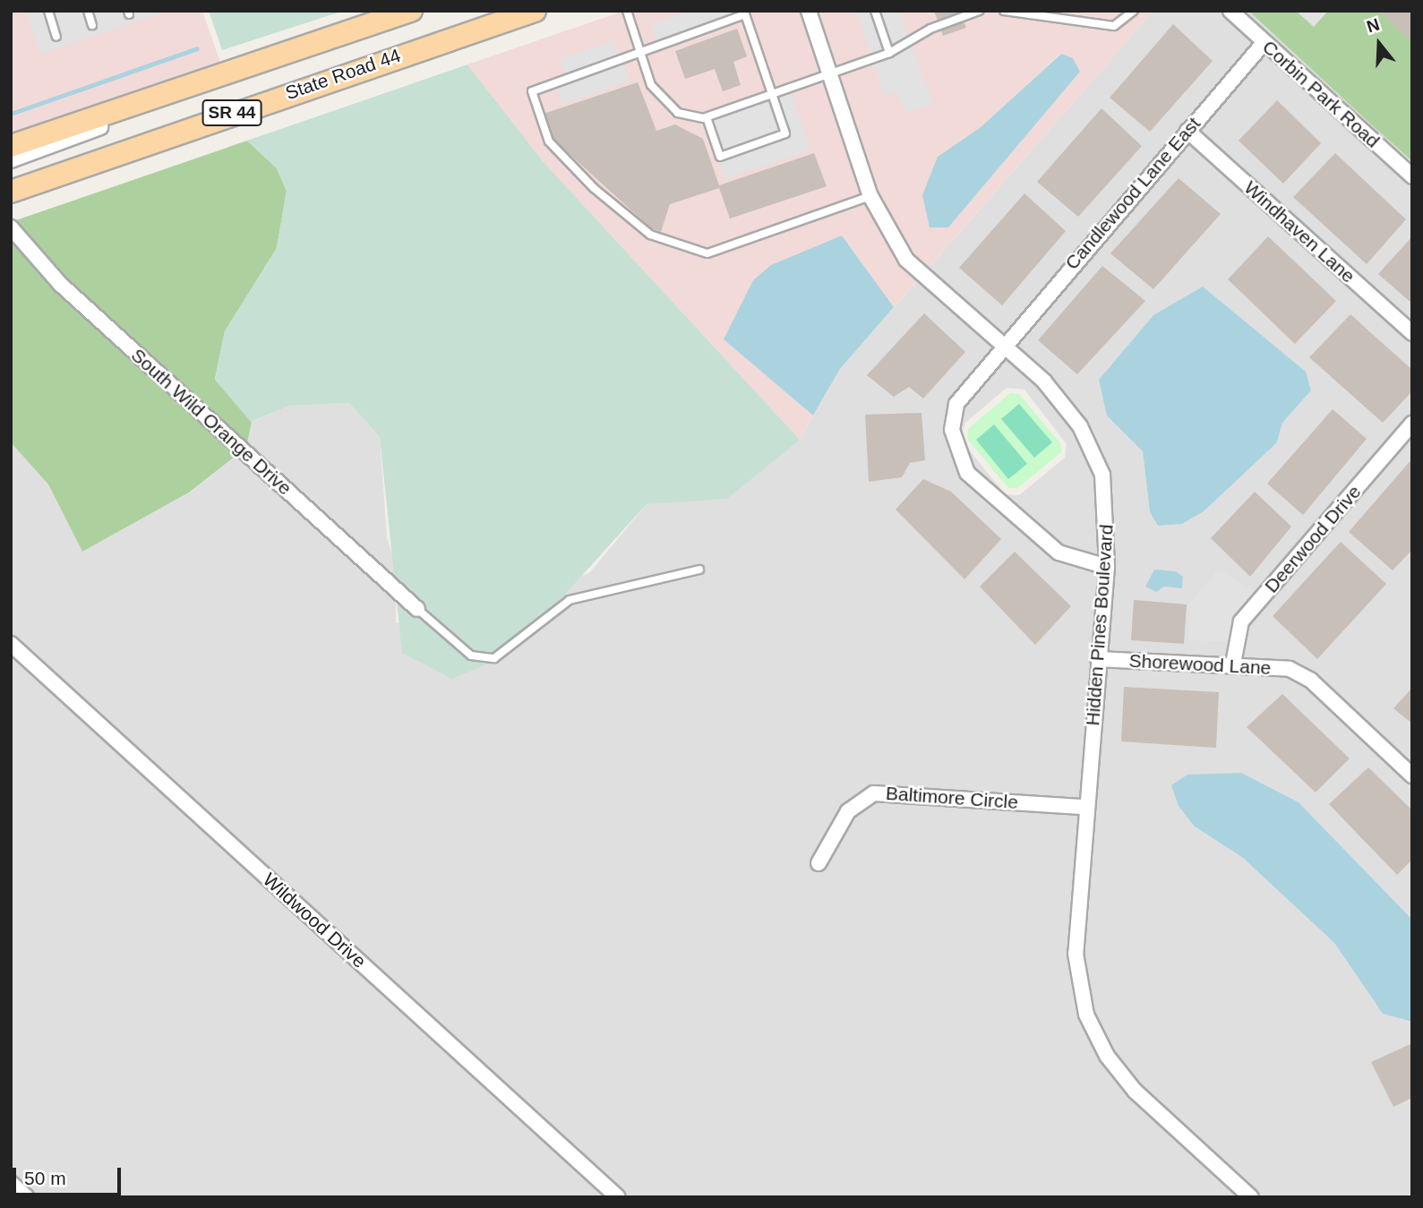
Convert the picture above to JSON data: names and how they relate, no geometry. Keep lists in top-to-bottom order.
{
  "streets": {
    "main road": ["State Road 44", "SR 44"],
    "street": [
      "Corbin Park Road",
      "Candlewood Lane East",
      "Windhaven Lane",
      "South Wild Orange Drive",
      "Deerwood Drive",
      "Hidden Pines Boulevard",
      "Shorewood Lane",
      "Baltimore Circle",
      "Wildwood Drive"
    ]
  },
  "crossings": [
    ["Corbin Park Road", "Candlewood Lane East"],
    ["Candlewood Lane East", "Windhaven Lane"],
    ["Candlewood Lane East", "Hidden Pines Boulevard"],
    ["Deerwood Drive", "Shorewood Lane"],
    ["Hidden Pines Boulevard", "Shorewood Lane"],
    ["Hidden Pines Boulevard", "Baltimore Circle"]
  ],
  "scale_bar": "50 m",
  "north": "top"
}
